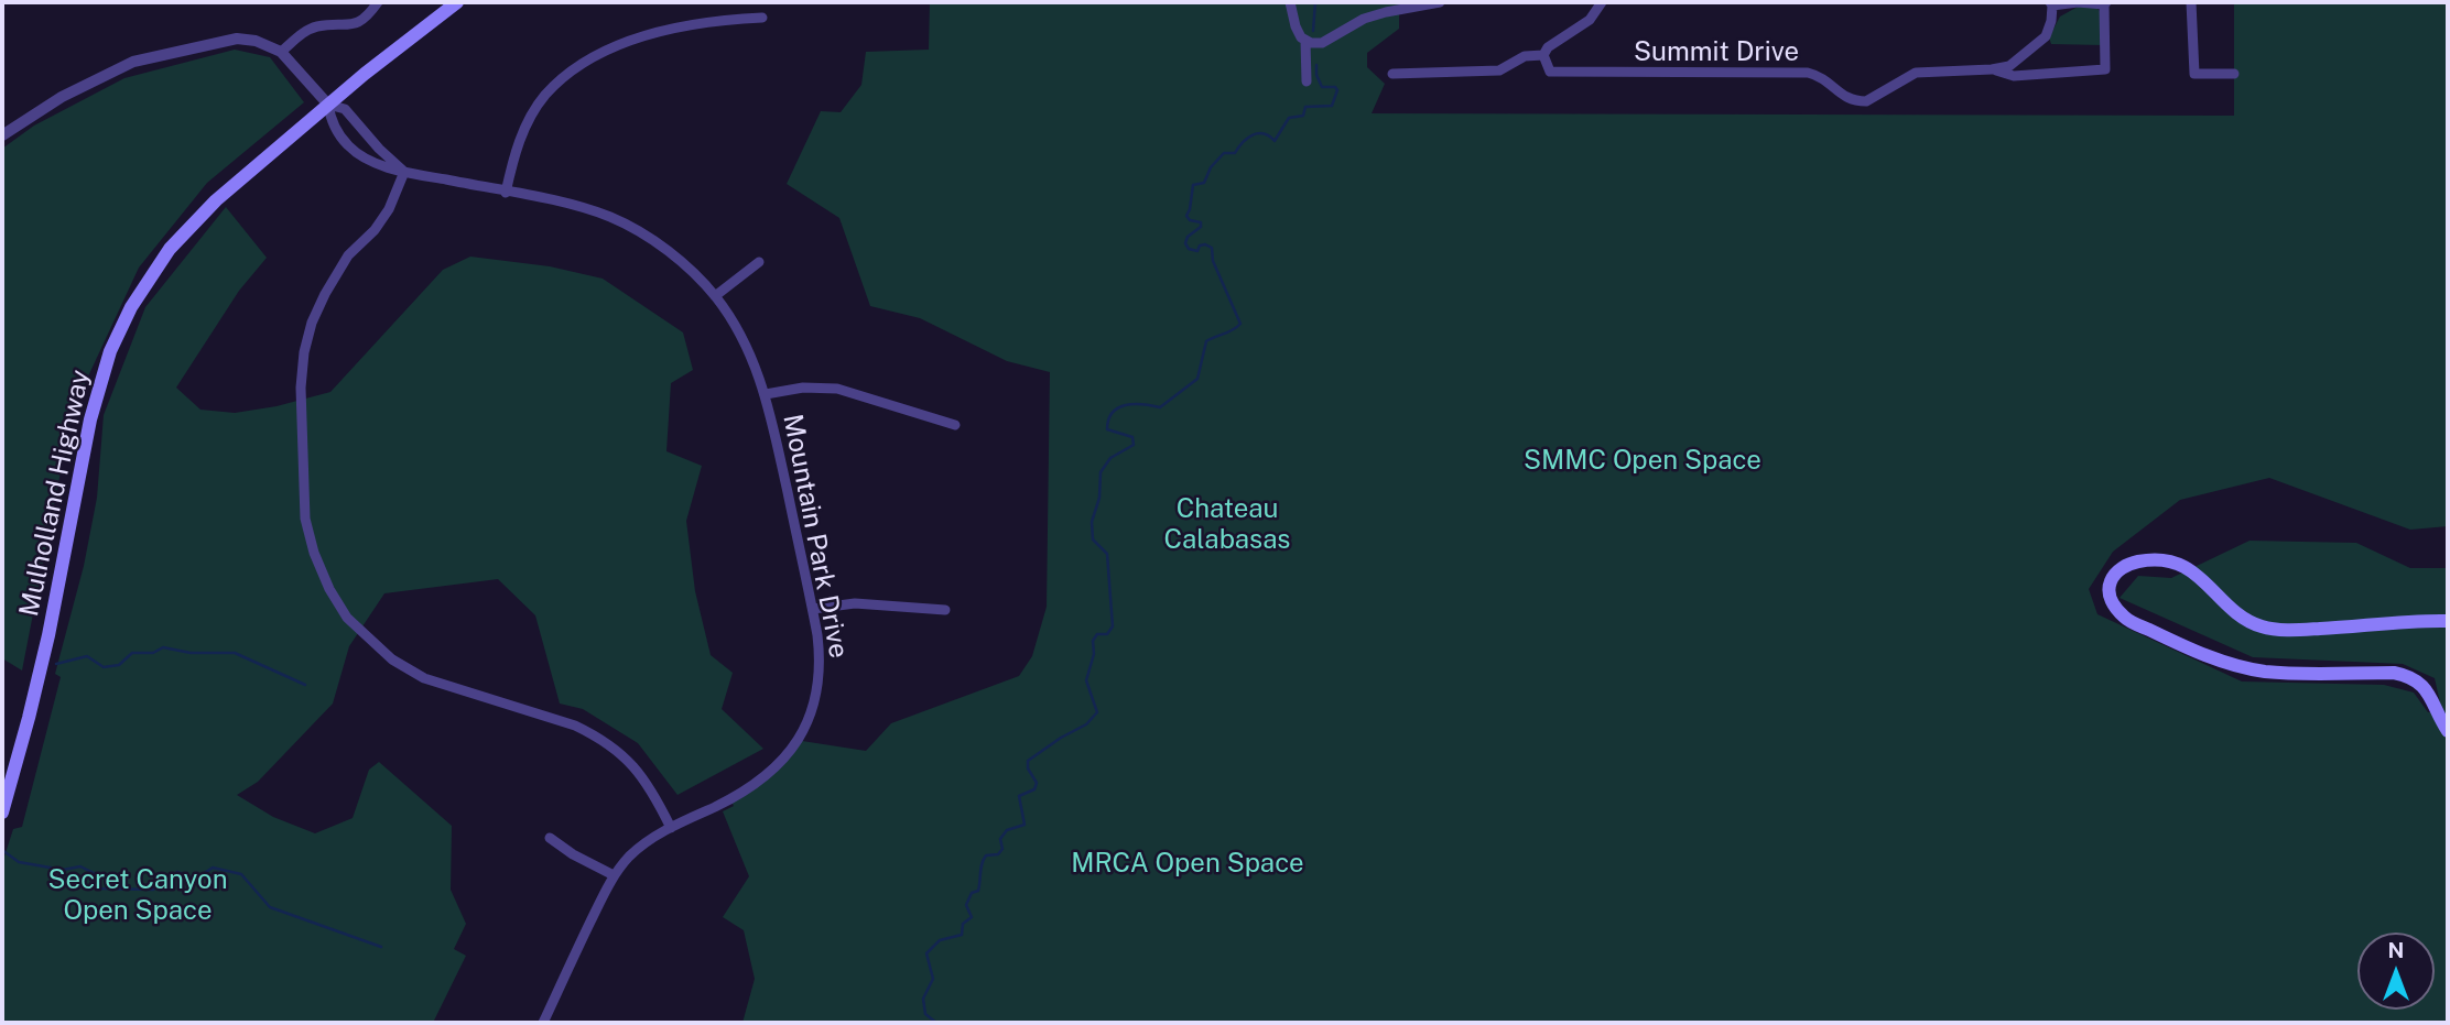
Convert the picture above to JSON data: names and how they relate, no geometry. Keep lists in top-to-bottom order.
{
  "streets": {
    "main road": ["Mulholland Highway"],
    "street": ["Summit Drive", "Mountain Park Drive"]
  },
  "crossings": [
    ["Mulholland Highway", "Mountain Park Drive"]
  ],
  "parks": [
    "SMMC Open Space",
    "Chateau Calabasas",
    "MRCA Open Space",
    "Secret Canyon Open Space"
  ],
  "north": "top"
}
